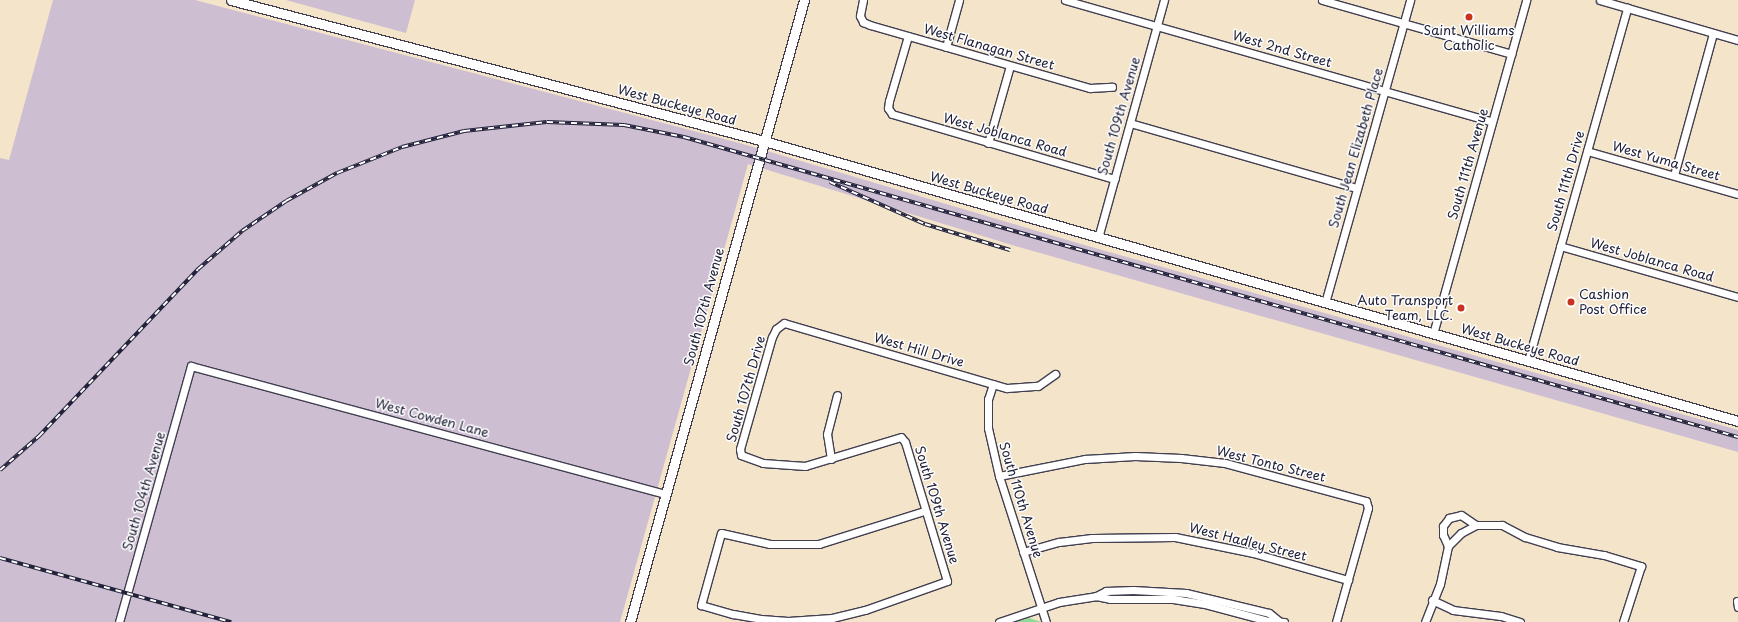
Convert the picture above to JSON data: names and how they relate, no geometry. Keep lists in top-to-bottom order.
{
  "streets": {
    "main road": ["West Buckeye Road", "South 107th Avenue"],
    "street": [
      "West Flanagan Street",
      "West 2nd Street",
      "South 109th Avenue",
      "West Joblanca Road",
      "South Jean Elizabeth Place",
      "West Yuma Street",
      "South 111th Avenue",
      "South 111th Drive",
      "West Hill Drive",
      "South 107th Drive",
      "West Cowden Lane",
      "West Tonto Street",
      "South 104th Avenue",
      "South 110th Avenue",
      "West Hadley Street"
    ]
  },
  "crossings": [
    ["West Flanagan Street", "West Joblanca Road"],
    ["West 2nd Street", "South 109th Avenue"],
    ["West 2nd Street", "South Jean Elizabeth Place"],
    ["West 2nd Street", "South 111th Avenue"],
    ["West Buckeye Road", "South 109th Avenue"],
    ["West Buckeye Road", "South Jean Elizabeth Place"],
    ["West Buckeye Road", "South 111th Avenue"],
    ["West Buckeye Road", "South 111th Drive"],
    ["West Buckeye Road", "South 107th Avenue"],
    ["South 109th Avenue", "West Joblanca Road"],
    ["South 109th Avenue", "South 107th Drive"],
    ["West Joblanca Road", "South 111th Drive"],
    ["West Yuma Street", "South 111th Drive"],
    ["South 107th Avenue", "West Cowden Lane"],
    ["West Hill Drive", "South 107th Drive"],
    ["West Hill Drive", "South 110th Avenue"],
    ["West Cowden Lane", "South 104th Avenue"],
    ["West Tonto Street", "South 110th Avenue"],
    ["West Tonto Street", "West Hadley Street"],
    ["South 110th Avenue", "West Hadley Street"]
  ],
  "places": ["Saint Williams Catholic", "Cashion Post Office", "Auto Transport Team, LLC."]
}
